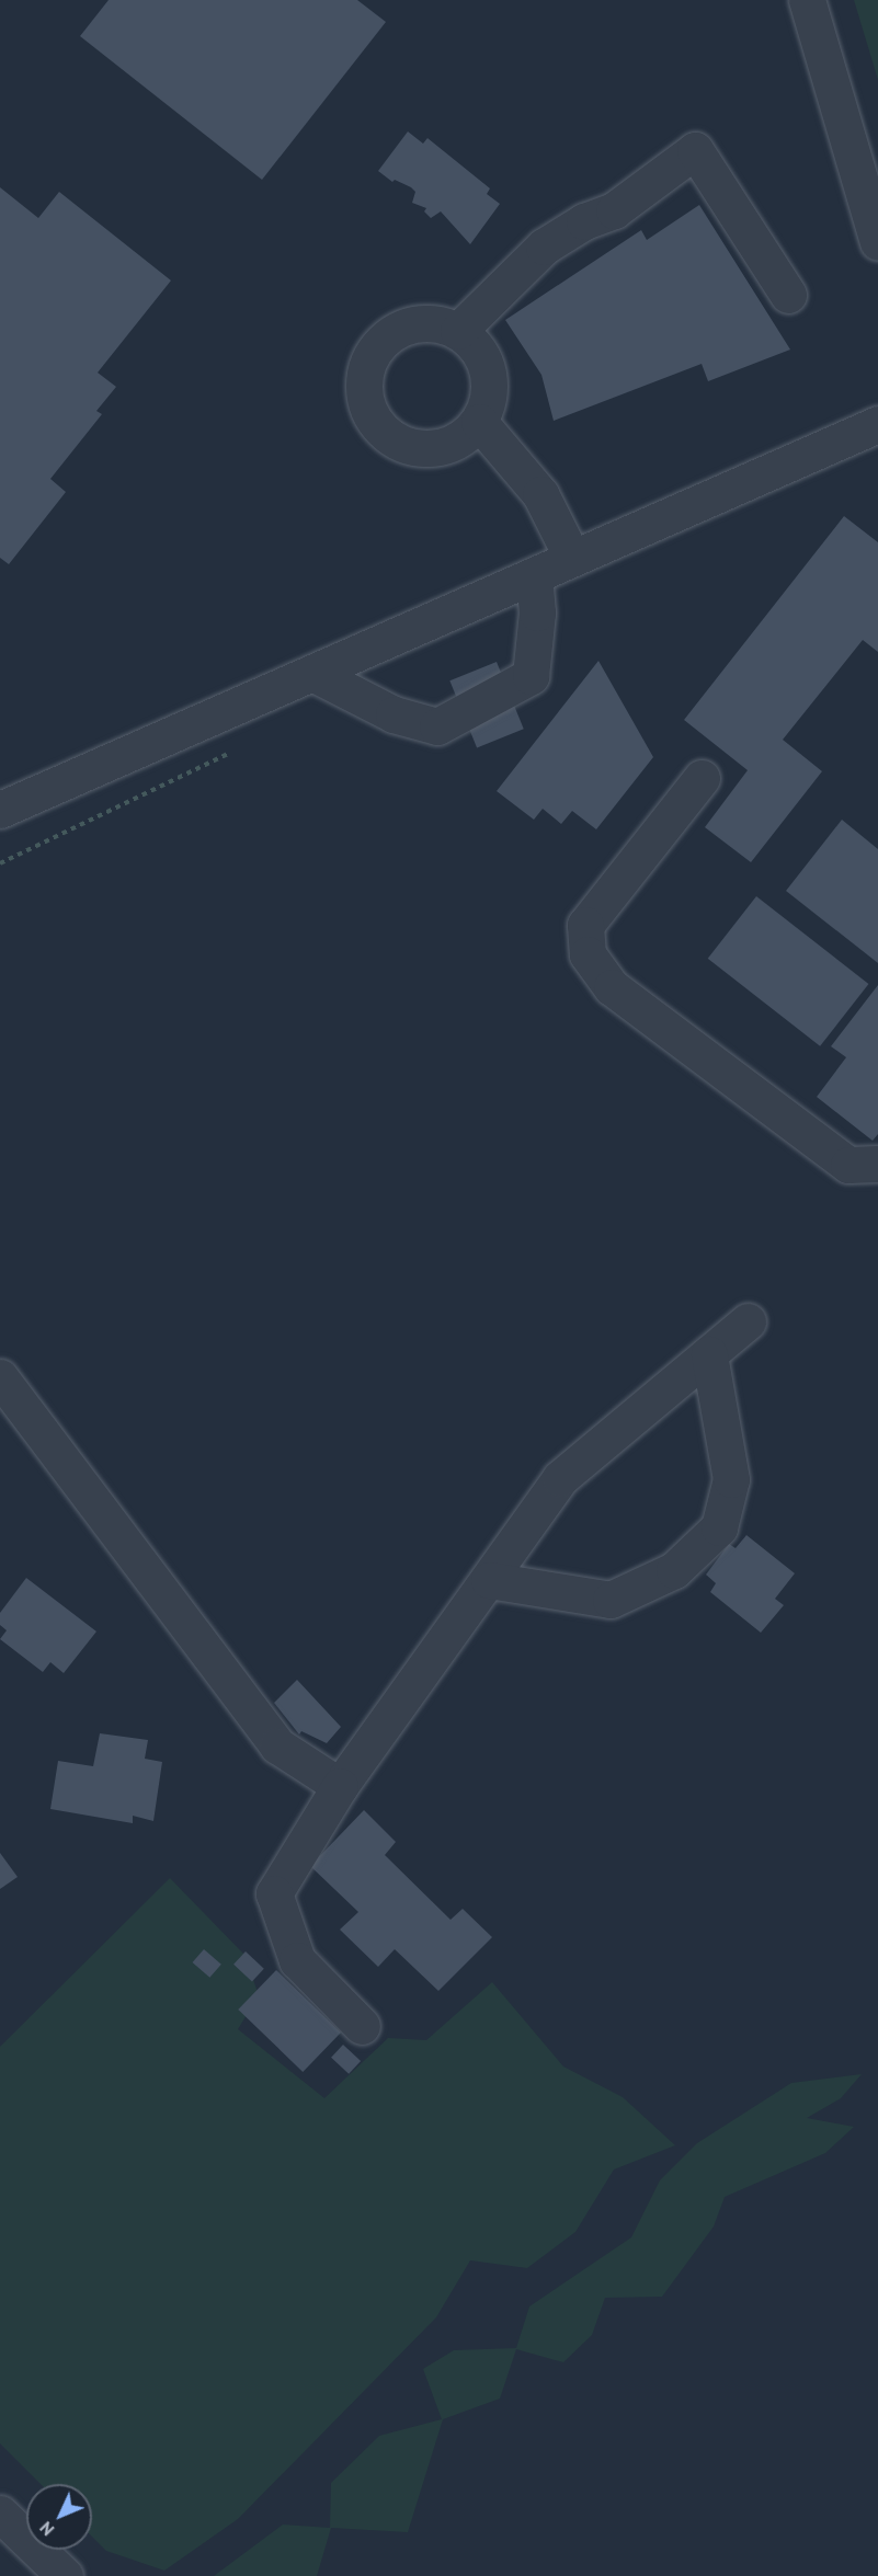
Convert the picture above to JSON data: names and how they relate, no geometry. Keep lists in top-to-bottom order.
{
  "north": "bottom left"
}
